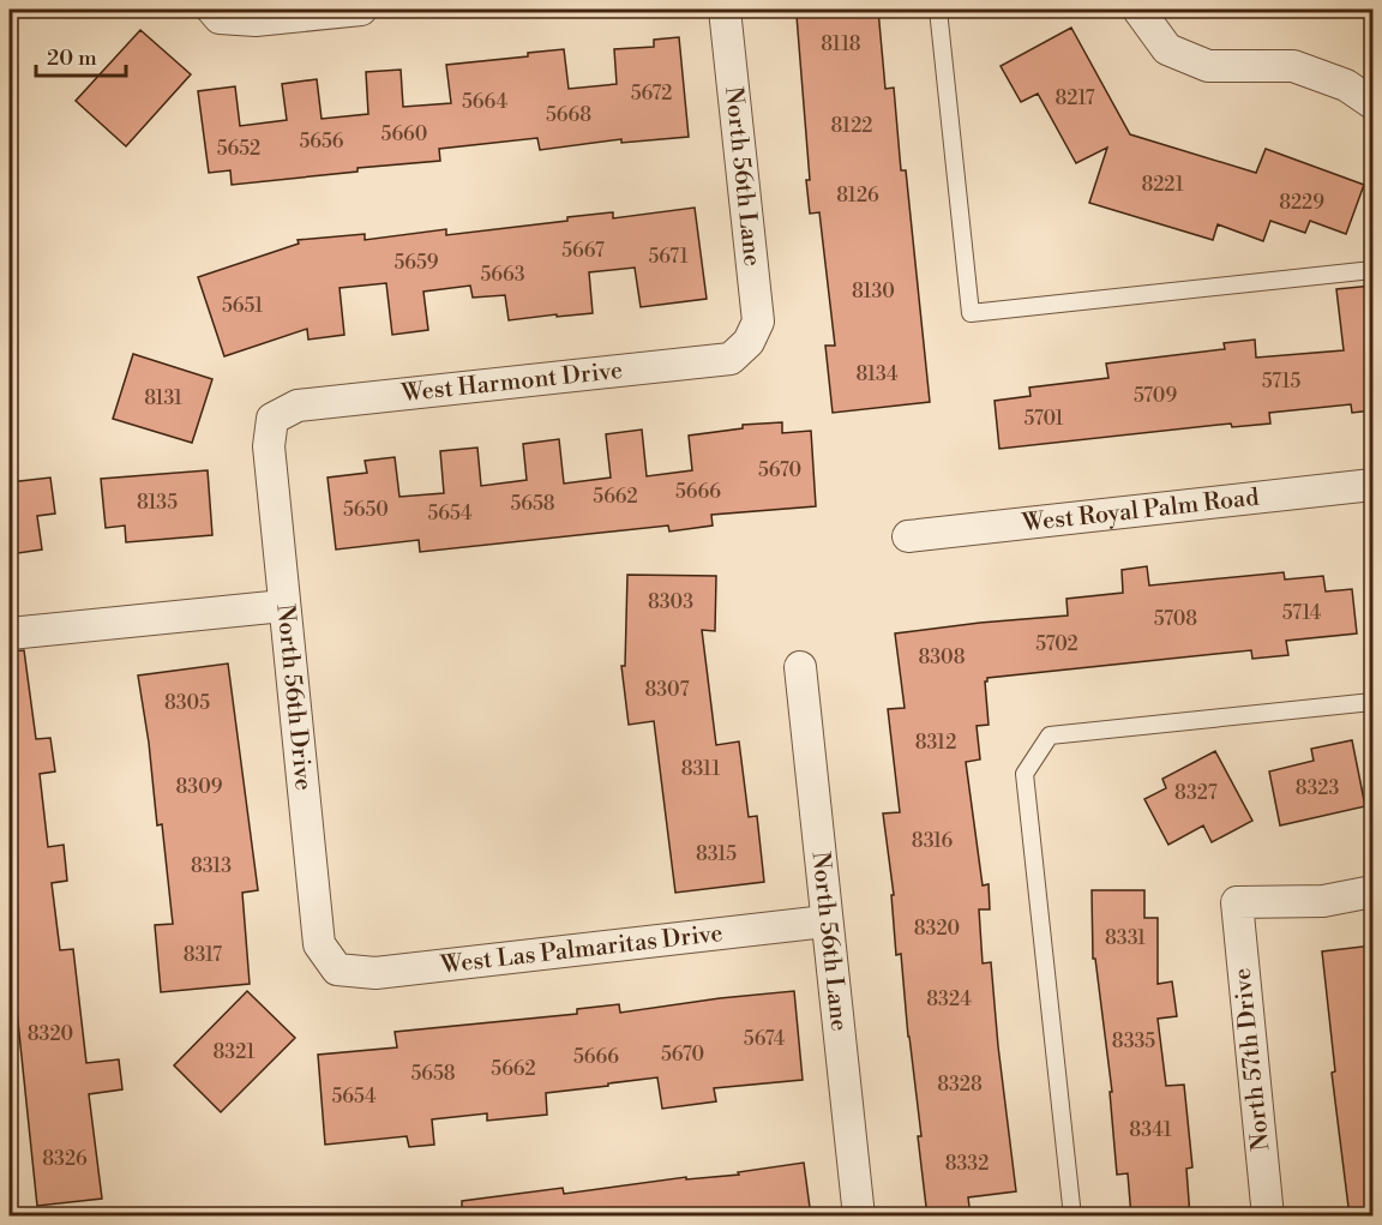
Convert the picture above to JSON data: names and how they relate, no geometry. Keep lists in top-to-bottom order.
{
  "streets": {
    "street": [
      "North 56th Lane",
      "West Harmont Drive",
      "West Royal Palm Road",
      "North 56th Drive",
      "West Las Palmaritas Drive",
      "North 57th Drive"
    ]
  },
  "crossings": [
    ["North 56th Lane", "West Harmont Drive"],
    ["North 56th Lane", "West Las Palmaritas Drive"],
    ["West Harmont Drive", "North 56th Drive"],
    ["North 56th Drive", "West Las Palmaritas Drive"]
  ],
  "house_numbers": [
    "8118",
    "5672",
    "8217",
    "5664",
    "5668",
    "8122",
    "5660",
    "5656",
    "5652",
    "8221",
    "8126",
    "8229",
    "5667",
    "5671",
    "5659",
    "5663",
    "8130",
    "5651",
    "8134",
    "5715",
    "5709",
    "8131",
    "5701",
    "5670",
    "5666",
    "5662",
    "8135",
    "5658",
    "5650",
    "5654",
    "8303",
    "5714",
    "5708",
    "5702",
    "8308",
    "8307",
    "8305",
    "8312",
    "8311",
    "8309",
    "8323",
    "8327",
    "8316",
    "8315",
    "8313",
    "8320",
    "8331",
    "8317",
    "8324",
    "8320",
    "5674",
    "8335",
    "8321",
    "5670",
    "5666",
    "5662",
    "5658",
    "8328",
    "5654",
    "8341",
    "8326",
    "8332"
  ],
  "scale_bar": "20 m"
}
